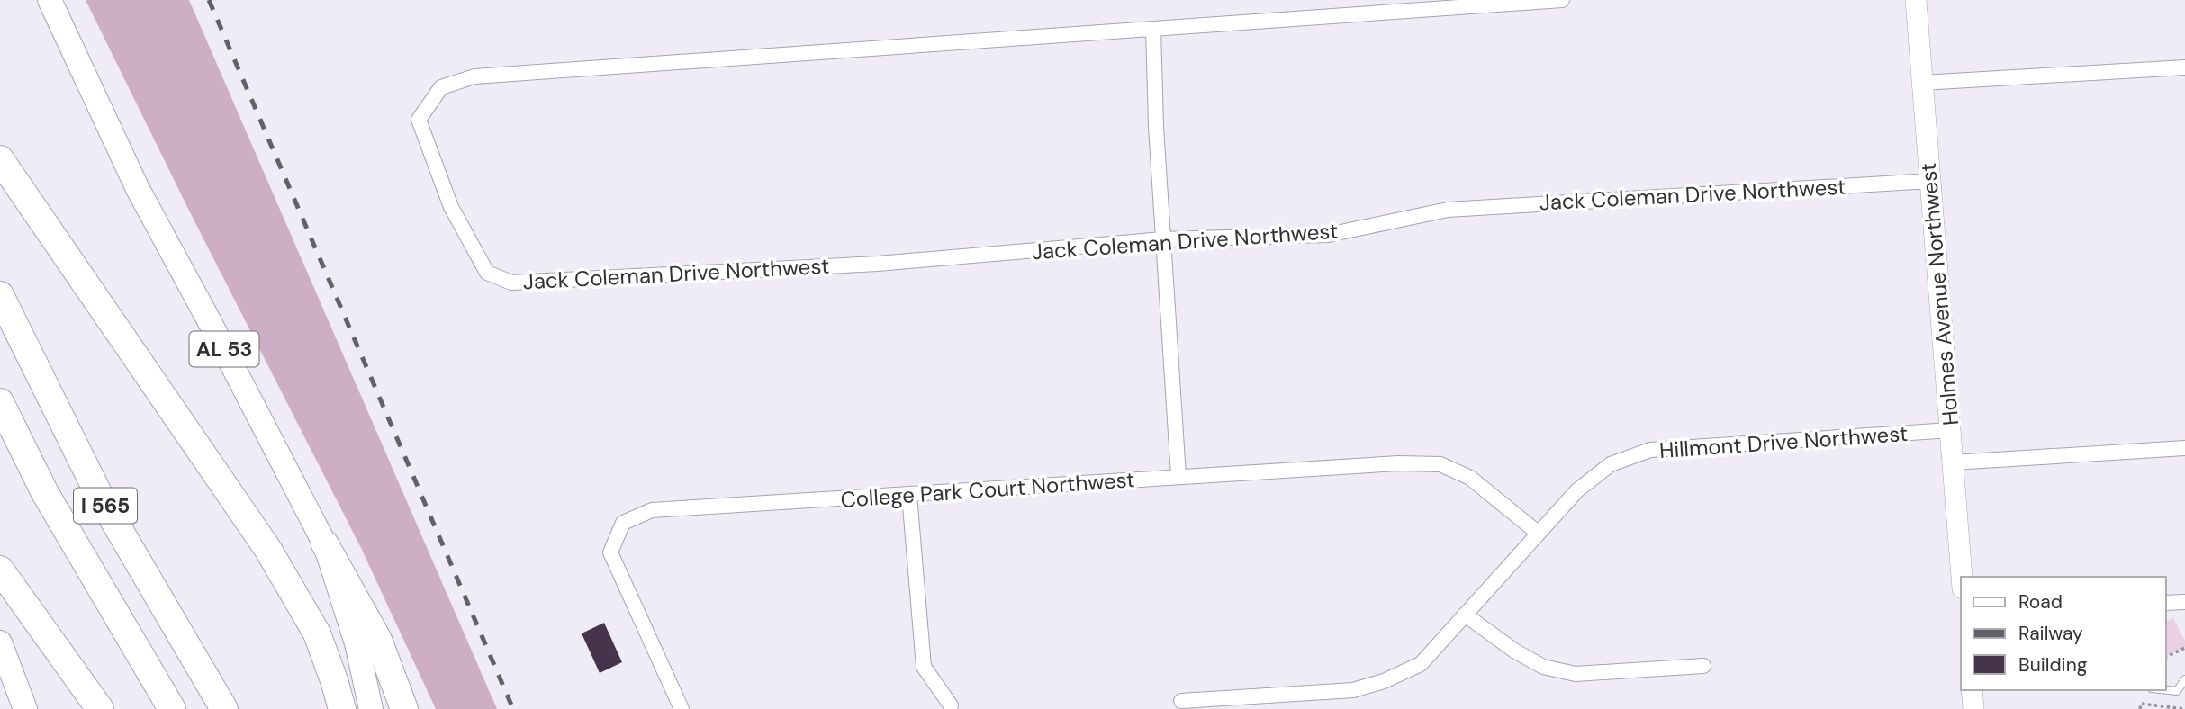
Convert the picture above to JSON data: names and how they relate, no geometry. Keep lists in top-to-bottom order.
{
  "streets": {
    "highway": ["I 565"],
    "main road": ["Holmes Avenue Northwest", "AL 53"],
    "street": ["Jack Coleman Drive Northwest", "Hillmont Drive Northwest", "College Park Court Northwest"]
  },
  "crossings": [
    ["Jack Coleman Drive Northwest", "Holmes Avenue Northwest"],
    ["Holmes Avenue Northwest", "Hillmont Drive Northwest"],
    ["Hillmont Drive Northwest", "College Park Court Northwest"]
  ],
  "legend": ["Road", "Railway", "Building"]
}
